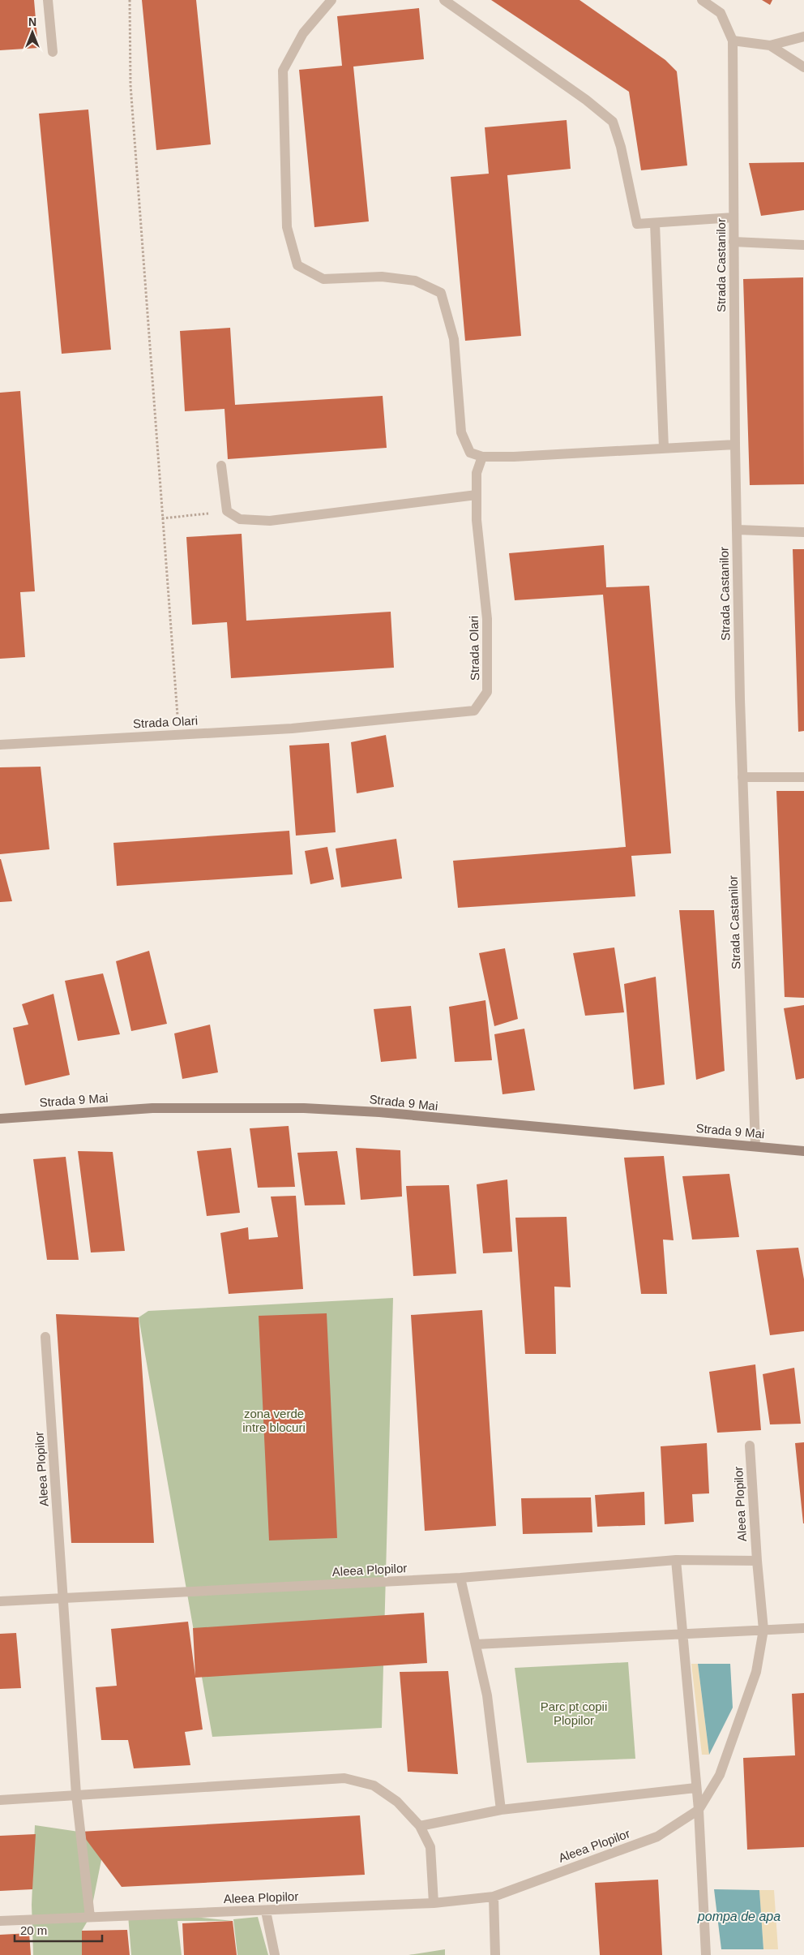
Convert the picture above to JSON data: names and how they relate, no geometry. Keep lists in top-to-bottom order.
{
  "streets": {
    "main road": ["Strada 9 Mai"],
    "street": ["Strada Castanilor", "Strada Olari", "Aleea Plopilor"]
  },
  "crossings": [
    ["Strada Castanilor", "Strada 9 Mai"]
  ],
  "water": ["pompa de apa"],
  "parks": ["zona verde intre blocuri", "Parc pt copii Plopilor"],
  "scale_bar": "20 m",
  "north": "top"
}
